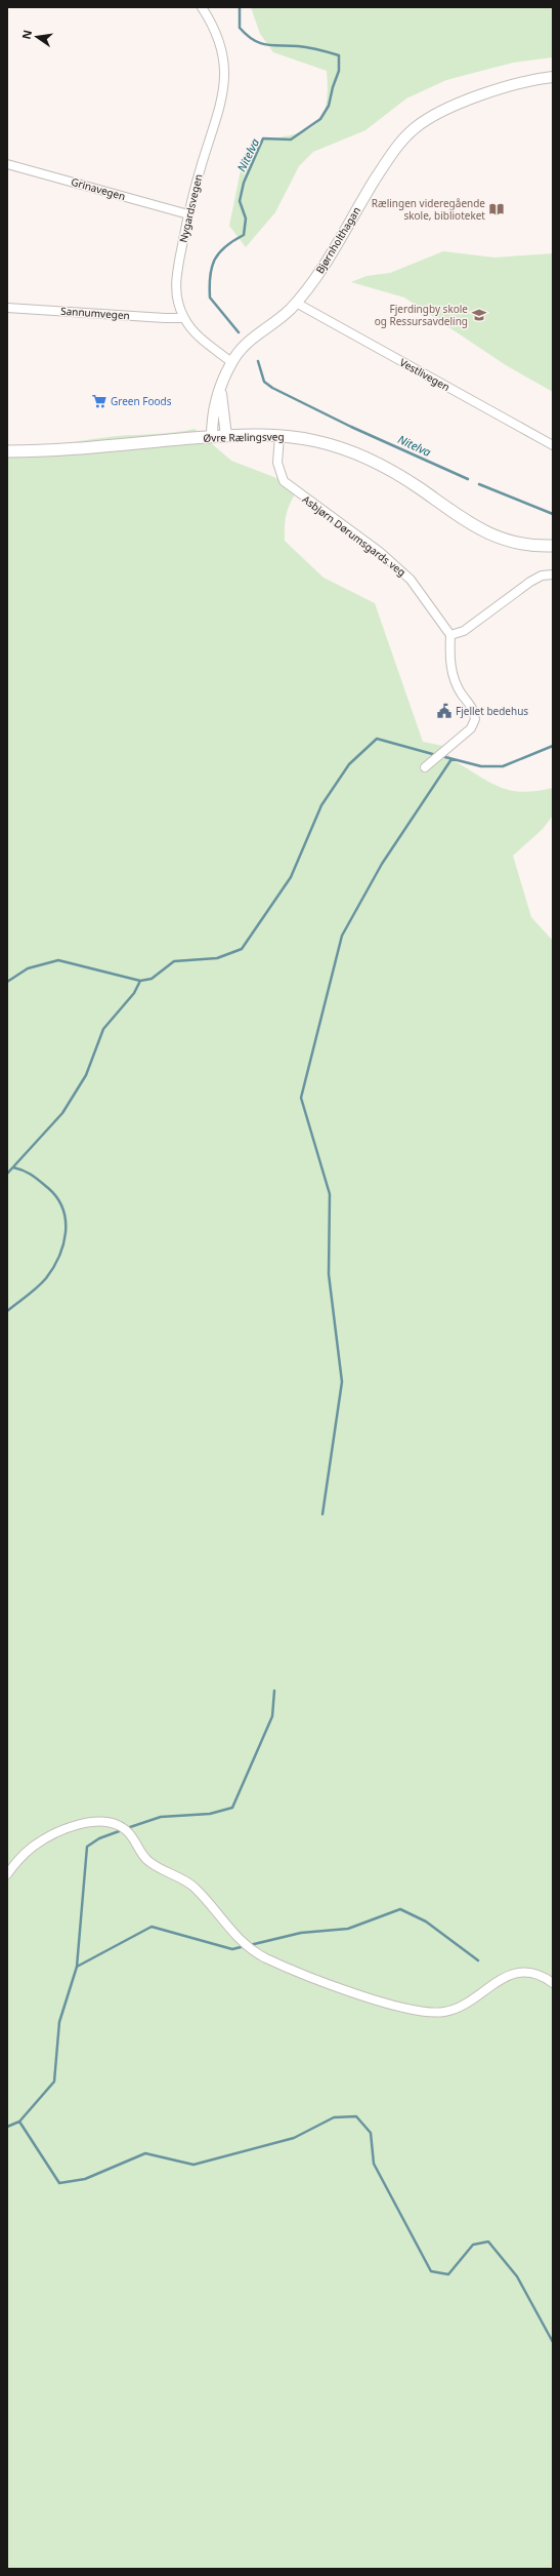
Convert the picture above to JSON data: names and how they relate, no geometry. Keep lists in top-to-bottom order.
{
  "streets": {
    "main road": ["Øvre Rælingsveg"],
    "street": [
      "Grinavegen",
      "Nygardsvegen",
      "Bjørnholthagan",
      "Sannumvegen",
      "Vestlivegen",
      "Asbjørn Dørumsgards veg"
    ]
  },
  "crossings": [
    ["Grinavegen", "Nygardsvegen"],
    ["Nygardsvegen", "Bjørnholthagan"],
    ["Nygardsvegen", "Sannumvegen"],
    ["Bjørnholthagan", "Vestlivegen"],
    ["Øvre Rælingsveg", "Asbjørn Dørumsgards veg"]
  ],
  "water": ["Nitelva"],
  "places": {
    "library": ["Rælingen videregående skole, biblioteket"],
    "school or university": ["Fjerdingby skole og Ressursavdeling"],
    "supermarket": ["Green Foods"],
    "public building": ["Fjellet bedehus"]
  },
  "north": "left"
}
